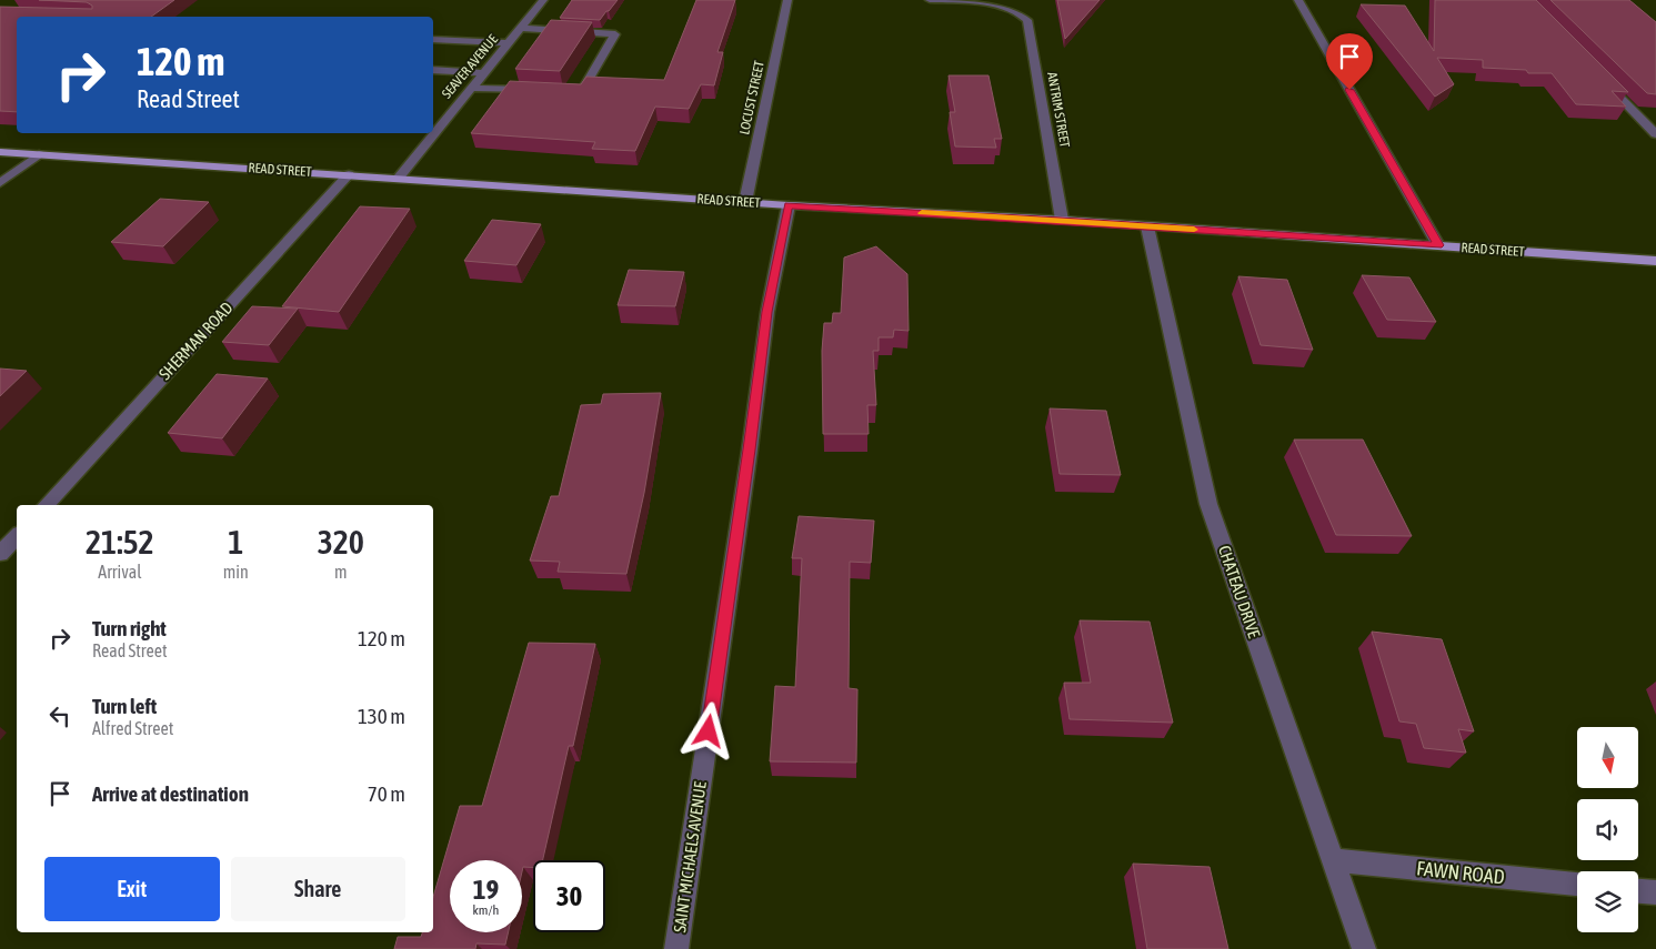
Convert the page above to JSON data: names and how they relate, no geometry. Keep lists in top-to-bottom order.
{
  "streets": {
    "main road": ["READ STREET"],
    "street": [
      "SEAVER AVENUE",
      "LOCUST STREET",
      "ANTRIM STREET",
      "SHERMAN ROAD",
      "CHATEAU DRIVE",
      "SAINT MICHAELS AVENUE",
      "FAWN ROAD"
    ]
  },
  "crossings": [
    ["SEAVER AVENUE", "READ STREET"],
    ["LOCUST STREET", "READ STREET"],
    ["ANTRIM STREET", "READ STREET"],
    ["READ STREET", "SHERMAN ROAD"],
    ["READ STREET", "CHATEAU DRIVE"],
    ["READ STREET", "SAINT MICHAELS AVENUE"],
    ["CHATEAU DRIVE", "FAWN ROAD"]
  ],
  "north": "bottom",
  "page": {
    "turn": ["120 m", "Read Street"],
    "eta": [
      "21:52",
      "Arrival",
      "1",
      "min",
      "320",
      "m"
    ],
    "list": [
      {
        "name": "Turn right",
        "note": "Read Street",
        "value": "120 m"
      },
      {
        "name": "Turn left",
        "note": "Alfred Street",
        "value": "130 m"
      },
      {
        "name": "Arrive at destination",
        "value": "70 m"
      }
    ],
    "buttons": ["Exit", "Share"],
    "speed": "19 km/h",
    "limit": "30"
  }
}
